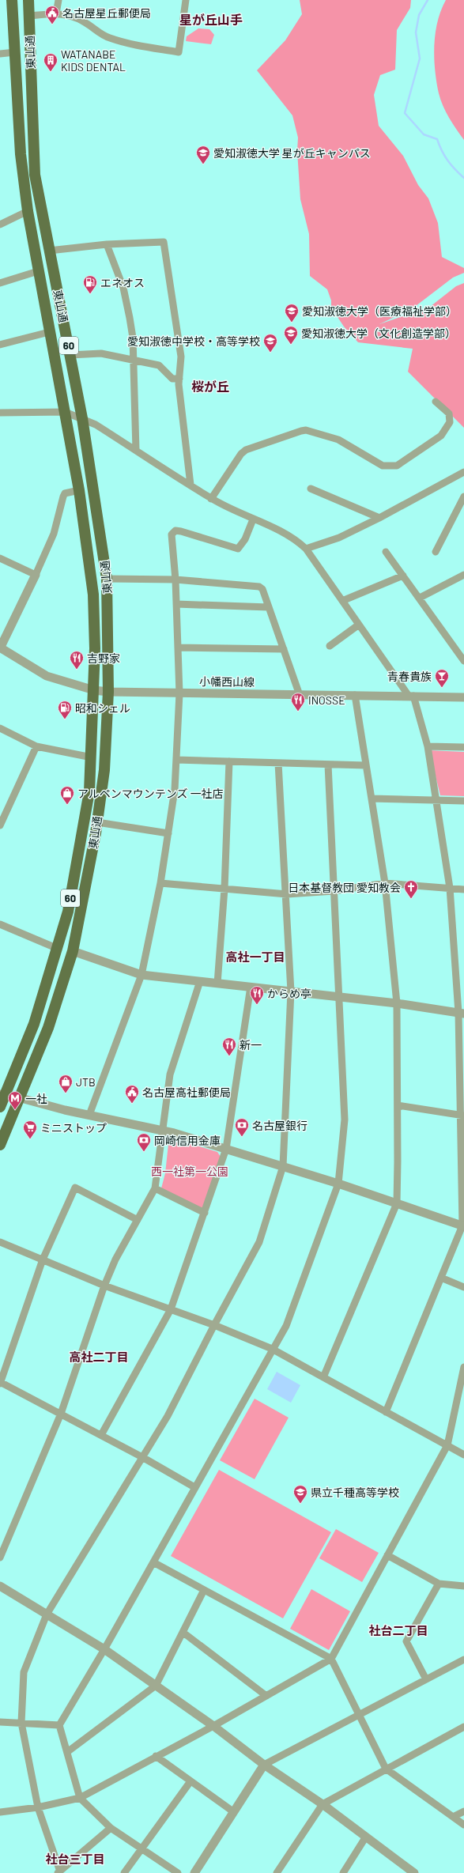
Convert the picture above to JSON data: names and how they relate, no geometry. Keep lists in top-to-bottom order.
{
  "streets": {
    "main road": ["東山通", "60"],
    "street": ["小幡西山線"]
  },
  "crossings": [
    ["東山通", "小幡西山線"]
  ],
  "districts": [
    "星が丘山手",
    "桜が丘",
    "高社一丁目",
    "高社二丁目",
    "社台二丁目",
    "社台三丁目"
  ],
  "parks": ["西一社第一公園"],
  "places": {
    "public building": ["名古屋星丘郵便局", "名古屋高社郵便局"],
    "building": ["WATANABE KIDS DENTAL"],
    "school or university": [
      "愛知淑徳大学 星が丘キャンパス",
      "愛知淑徳大学（医療福祉学部）",
      "愛知淑徳大学（文化創造学部）",
      "愛知淑徳中学校・高等学校",
      "県立千種高等学校"
    ],
    "fuel station": ["エネオス", "昭和シェル"],
    "restaurant": [
      "吉野家",
      "INOSSE",
      "からめ亭",
      "新一"
    ],
    "bar": ["青春貴族"],
    "shop": ["アルペンマウンテンズ 一社店", "JTB"],
    "church": ["日本基督教団 愛知教会"],
    "metro station": ["一社"],
    "bank": ["名古屋銀行", "岡崎信用金庫"],
    "supermarket": ["ミニストップ"]
  }
}
